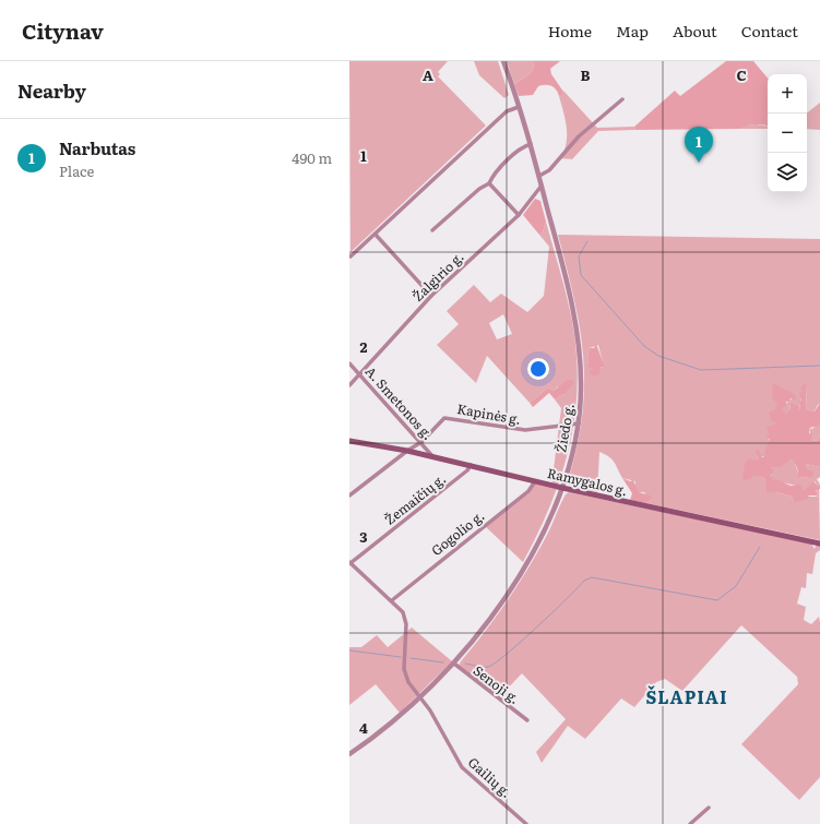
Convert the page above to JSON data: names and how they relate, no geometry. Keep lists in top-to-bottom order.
{
  "streets": {
    "main road": ["Ramygalos g."],
    "street": [
      "Žalgirio g.",
      "A. Smetonos g.",
      "Kapinės g.",
      "Žiedo g.",
      "Žemaičių g.",
      "Gogolio g.",
      "Senoji g.",
      "Gailių g."
    ]
  },
  "crossings": [
    ["Žalgirio g.", "A. Smetonos g."],
    ["Žalgirio g.", "Žiedo g."],
    ["A. Smetonos g.", "Kapinės g."],
    ["A. Smetonos g.", "Ramygalos g."],
    ["Kapinės g.", "Žiedo g."],
    ["Kapinės g.", "Ramygalos g."],
    ["Žiedo g.", "Ramygalos g."],
    ["Žiedo g.", "Senoji g."],
    ["Žiedo g.", "Gailių g."],
    ["Ramygalos g.", "Žemaičių g."],
    ["Ramygalos g.", "Gogolio g."],
    ["Žemaičių g.", "Gailių g."],
    ["Gogolio g.", "Gailių g."]
  ],
  "districts": ["ŠLAPIAI"],
  "page": {
    "header": "Citynav",
    "nav": [
      "Home",
      "Map",
      "About",
      "Contact"
    ],
    "heading": "Nearby",
    "map_buttons": ["+", "−"],
    "list": [
      {
        "mark": "1",
        "name": "Narbutas",
        "note": "Place",
        "value": "490 m"
      }
    ],
    "pins": "1"
  },
  "grid": {
    "columns": ["A", "B", "C"],
    "rows": [
      "1",
      "2",
      "3",
      "4"
    ]
  }
}
